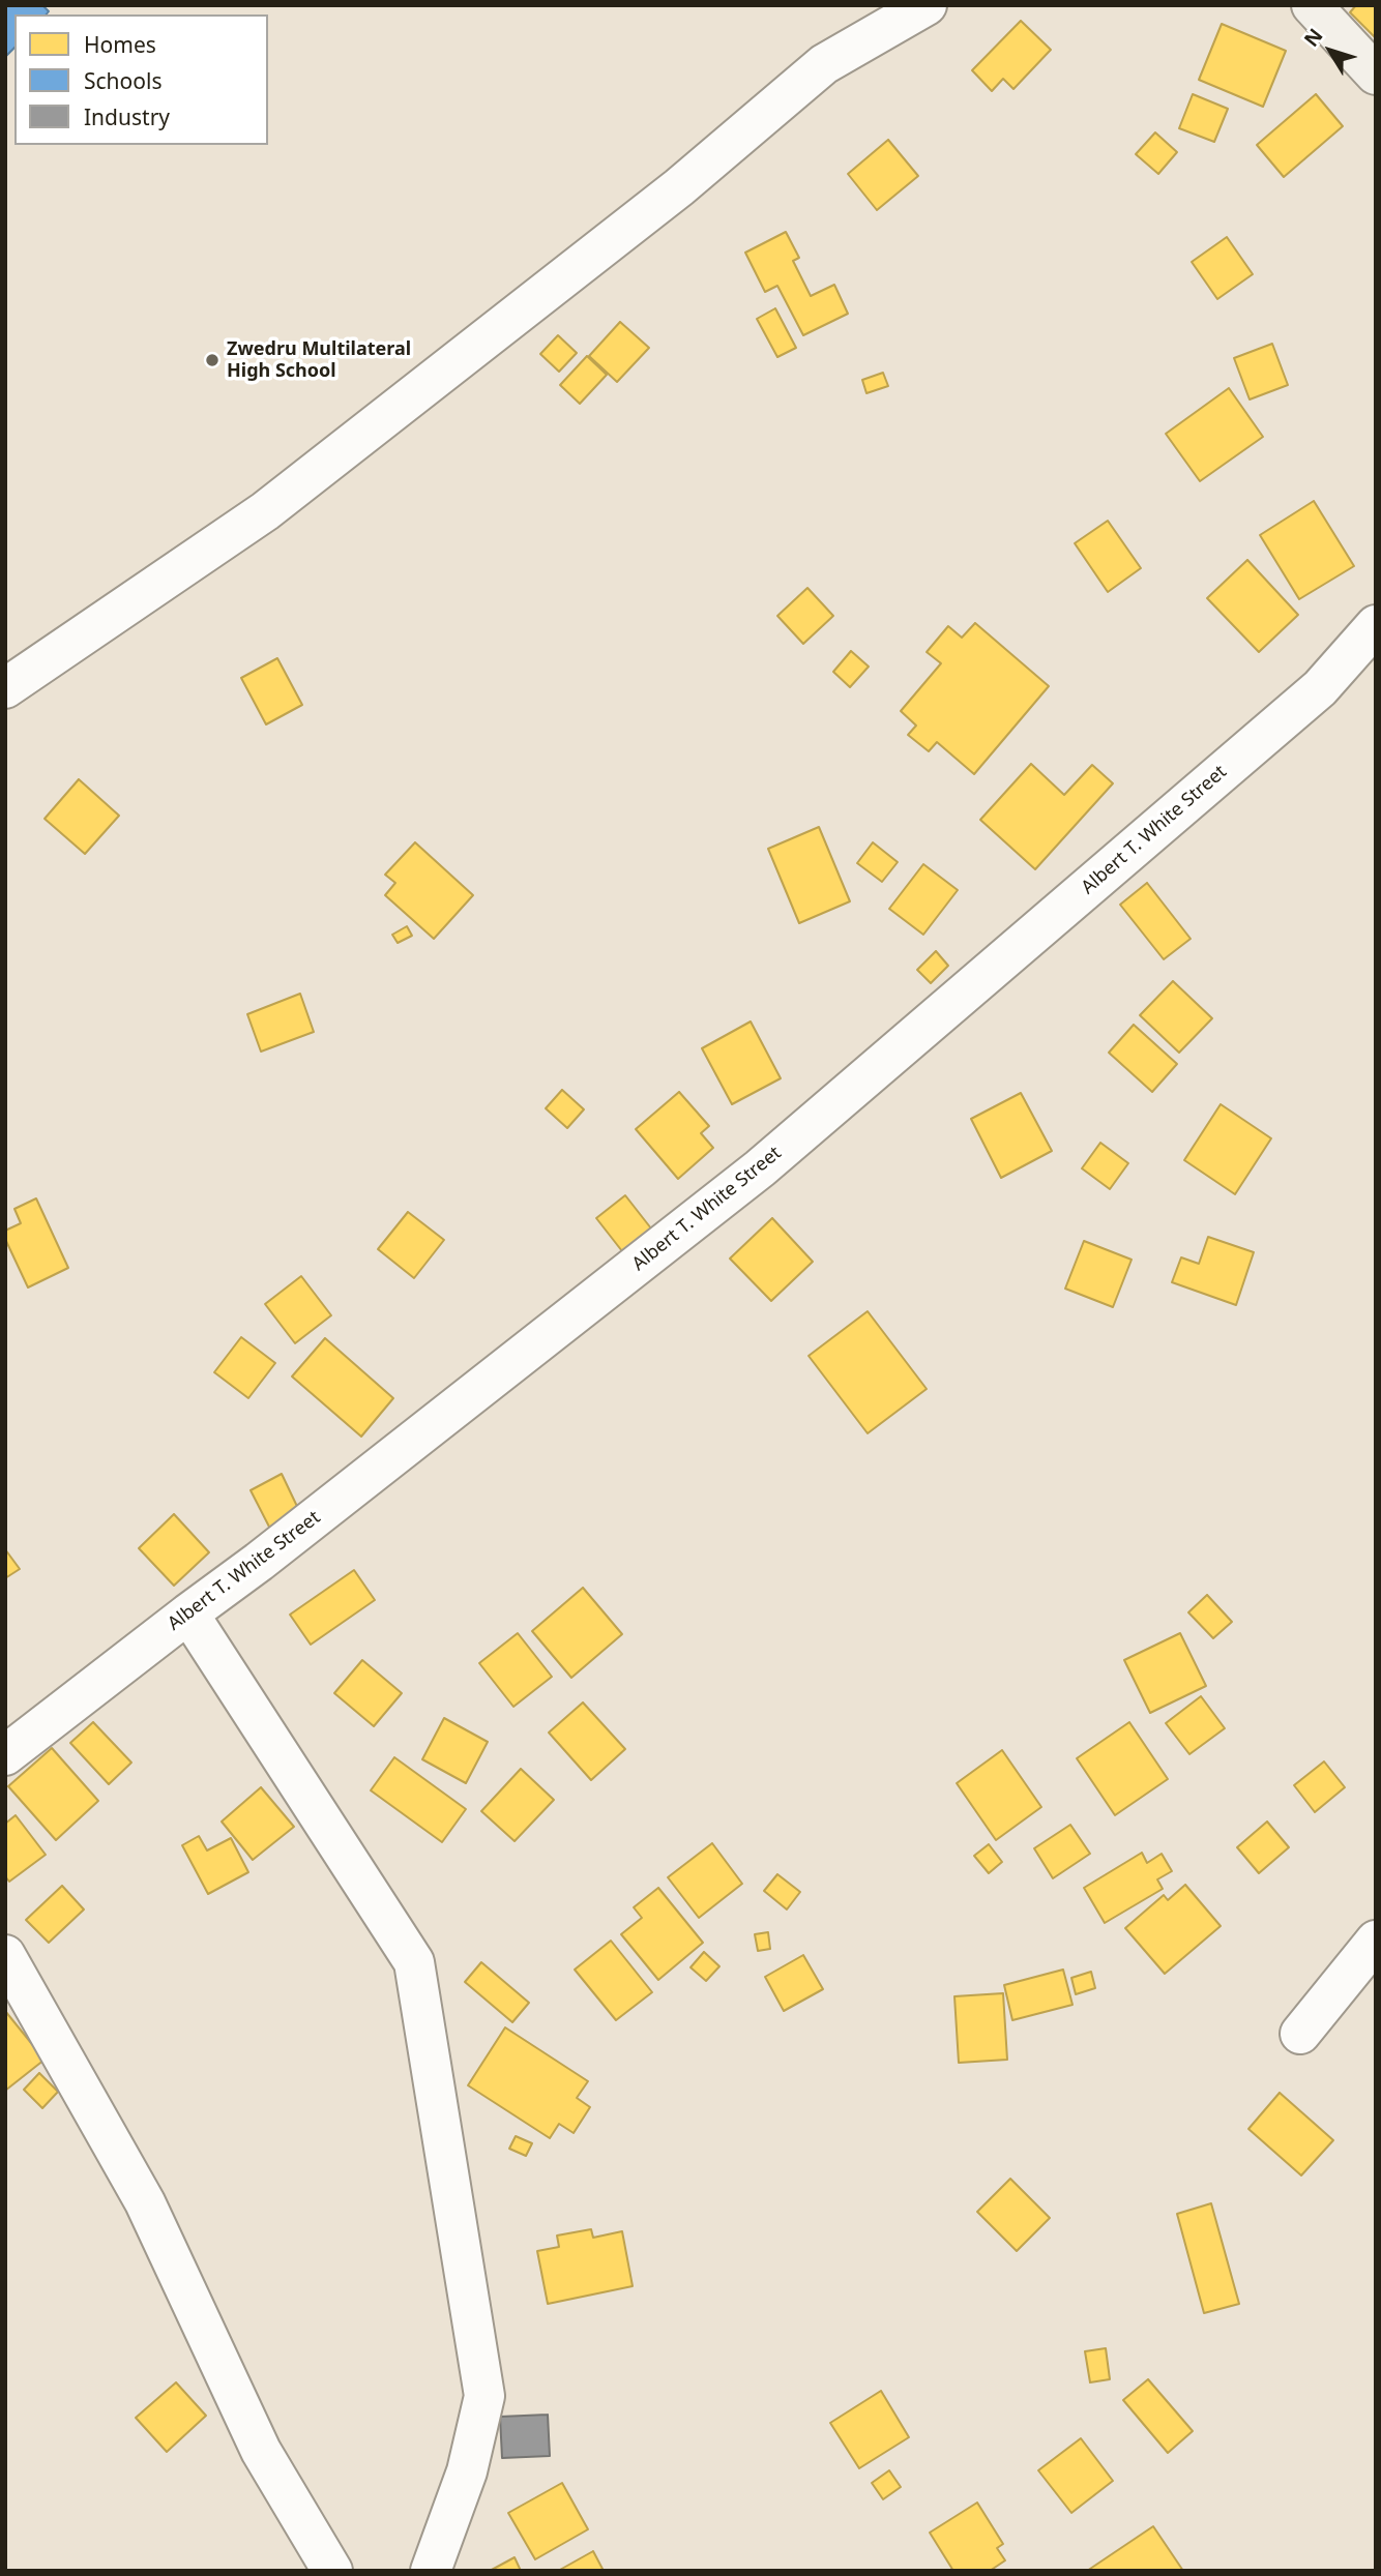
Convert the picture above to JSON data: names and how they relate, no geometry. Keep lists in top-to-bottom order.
{
  "streets": {
    "street": ["Albert T. White Street"]
  },
  "places": ["Zwedru Multilateral High School"],
  "legend": ["Homes", "Schools", "Industry"],
  "north": "top left"
}
